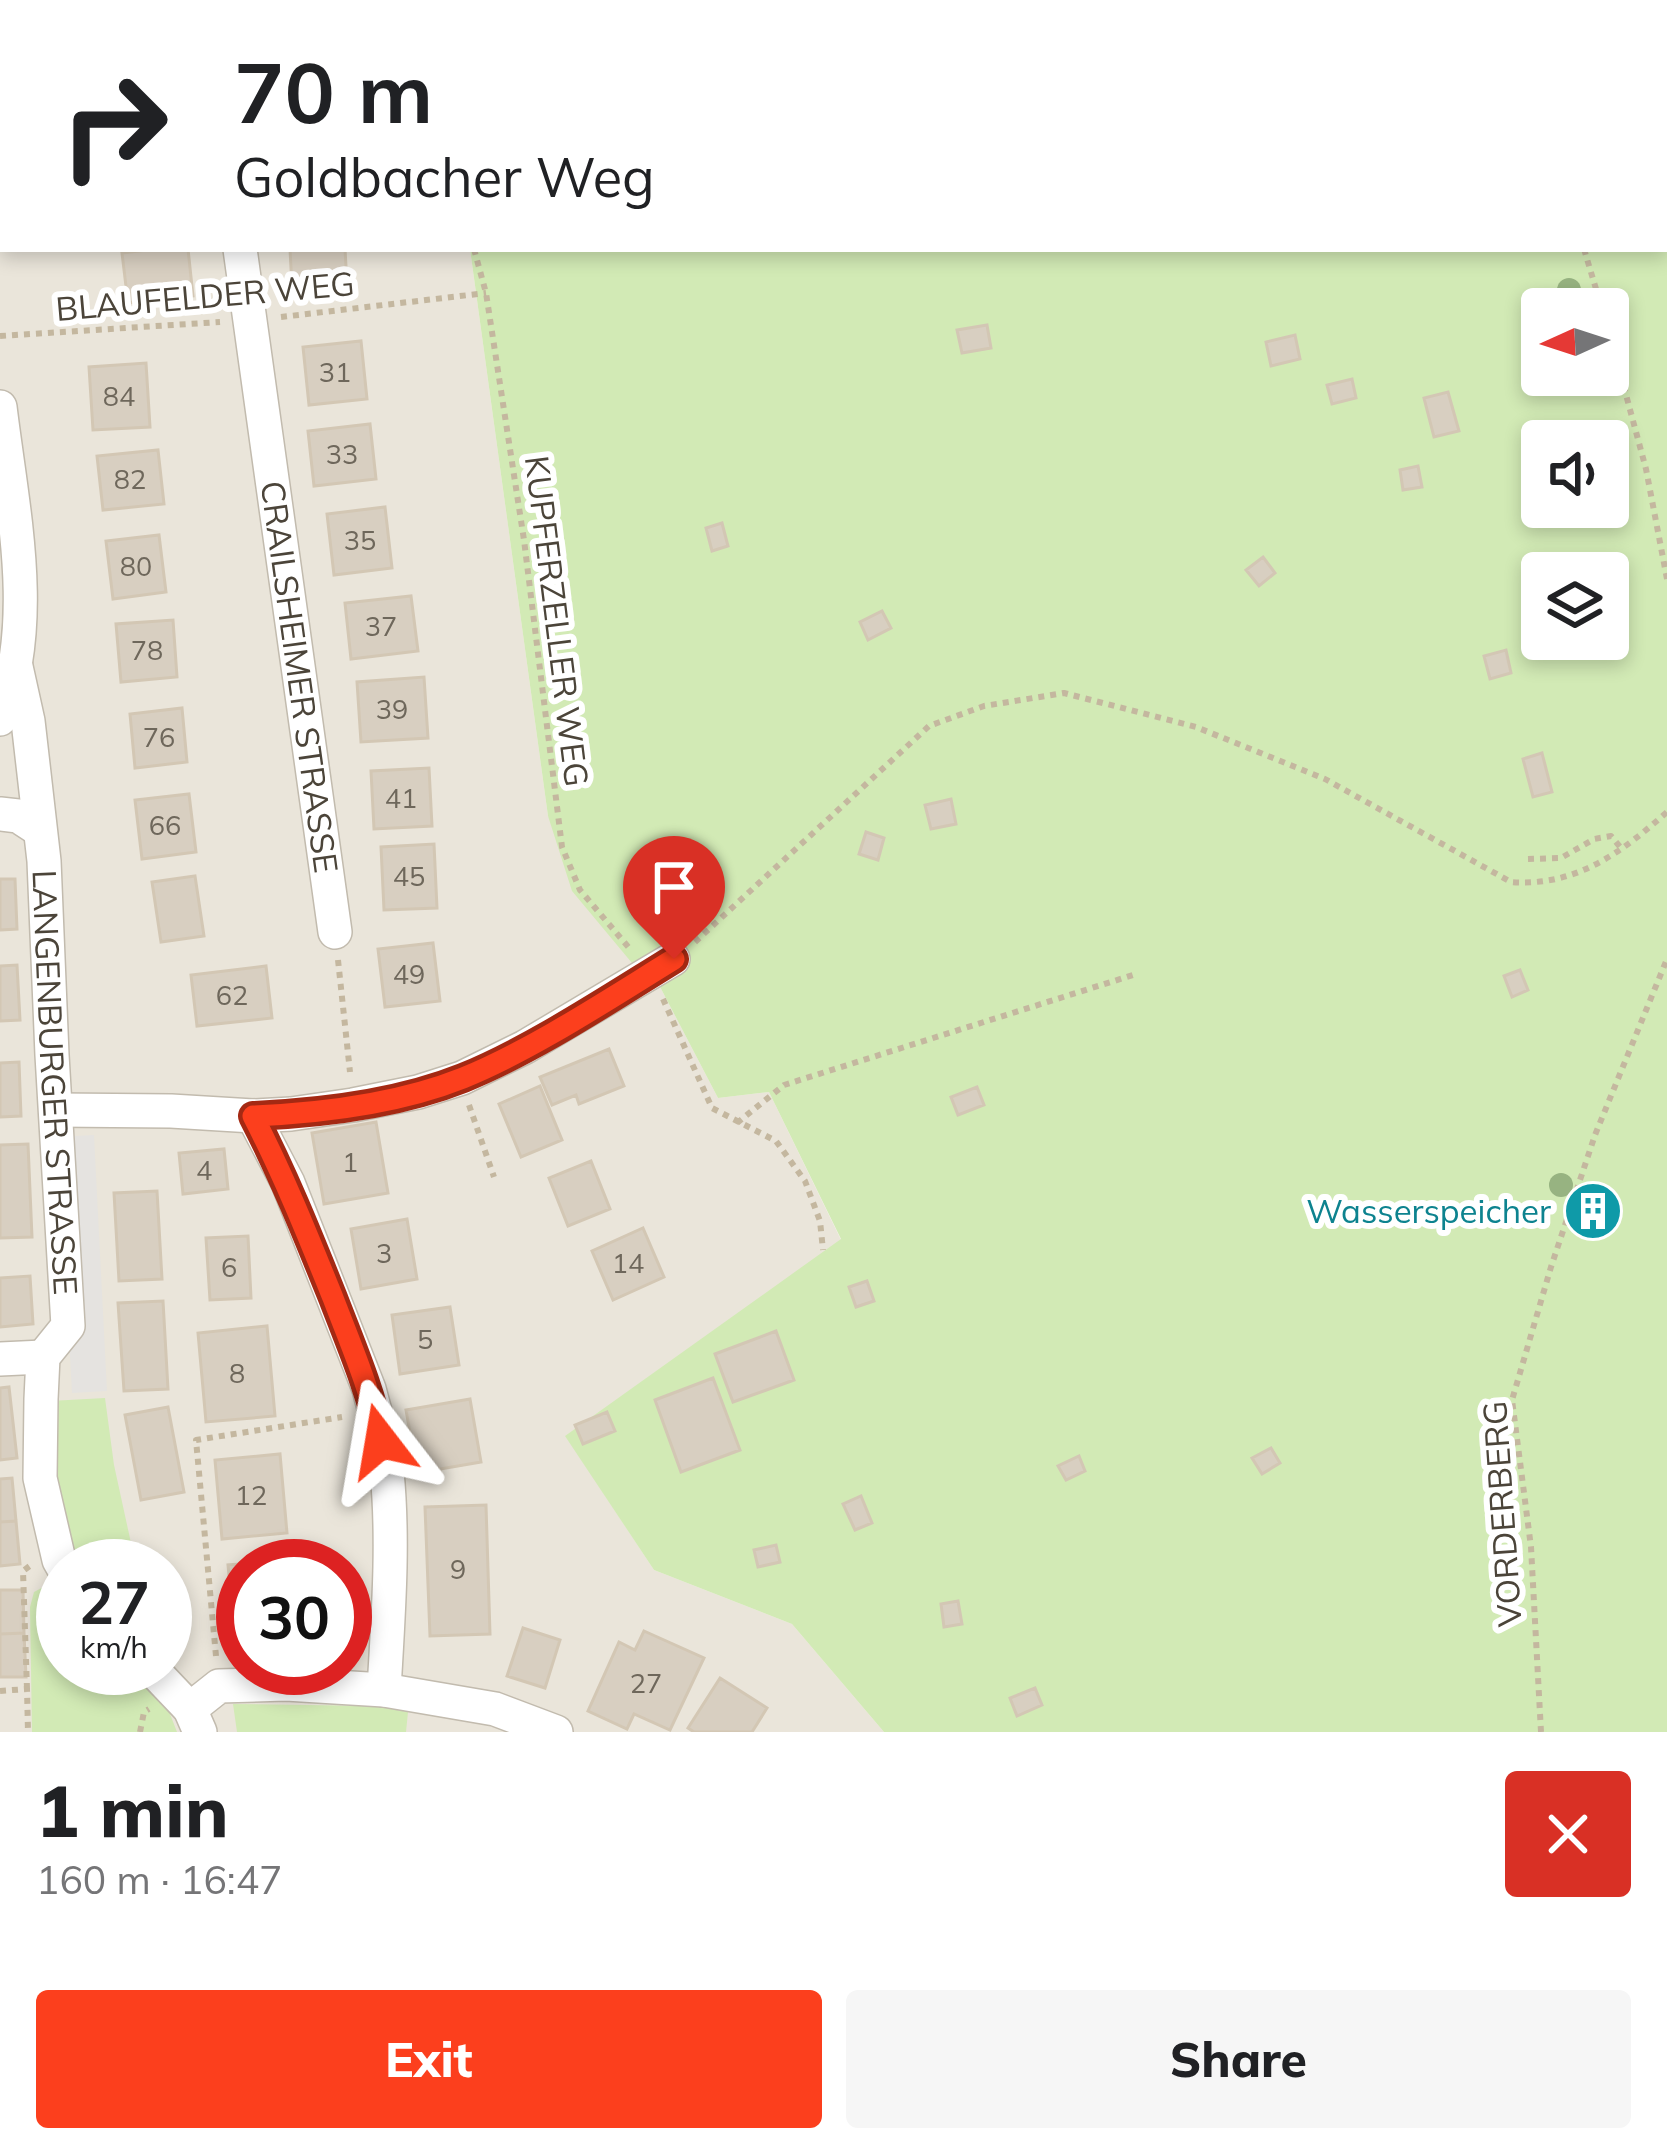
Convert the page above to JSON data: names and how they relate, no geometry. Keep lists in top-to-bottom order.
{
  "streets": {
    "street": ["CRAILSHEIMER STRASSE", "LANGENBURGER STRASSE"],
    "path": ["BLAUFELDER WEG", "KUPFERZELLER WEG", "VORDERBERG"]
  },
  "crossings": [
    ["BLAUFELDER WEG", "KUPFERZELLER WEG"],
    ["BLAUFELDER WEG", "CRAILSHEIMER STRASSE"]
  ],
  "places": {
    "building": ["Wasserspeicher"]
  },
  "house_numbers": [
    "31",
    "84",
    "33",
    "82",
    "35",
    "80",
    "37",
    "78",
    "39",
    "76",
    "41",
    "66",
    "45",
    "49",
    "62",
    "1",
    "4",
    "3",
    "14",
    "6",
    "5",
    "8",
    "12",
    "9",
    "27"
  ],
  "north": "left",
  "page": {
    "turn": ["70 m", "Goldbacher Weg"],
    "speed": "27 km/h",
    "limit": "30",
    "heading": ["1 min", "160 m · 16:47"],
    "buttons": ["Exit", "Share"]
  }
}
